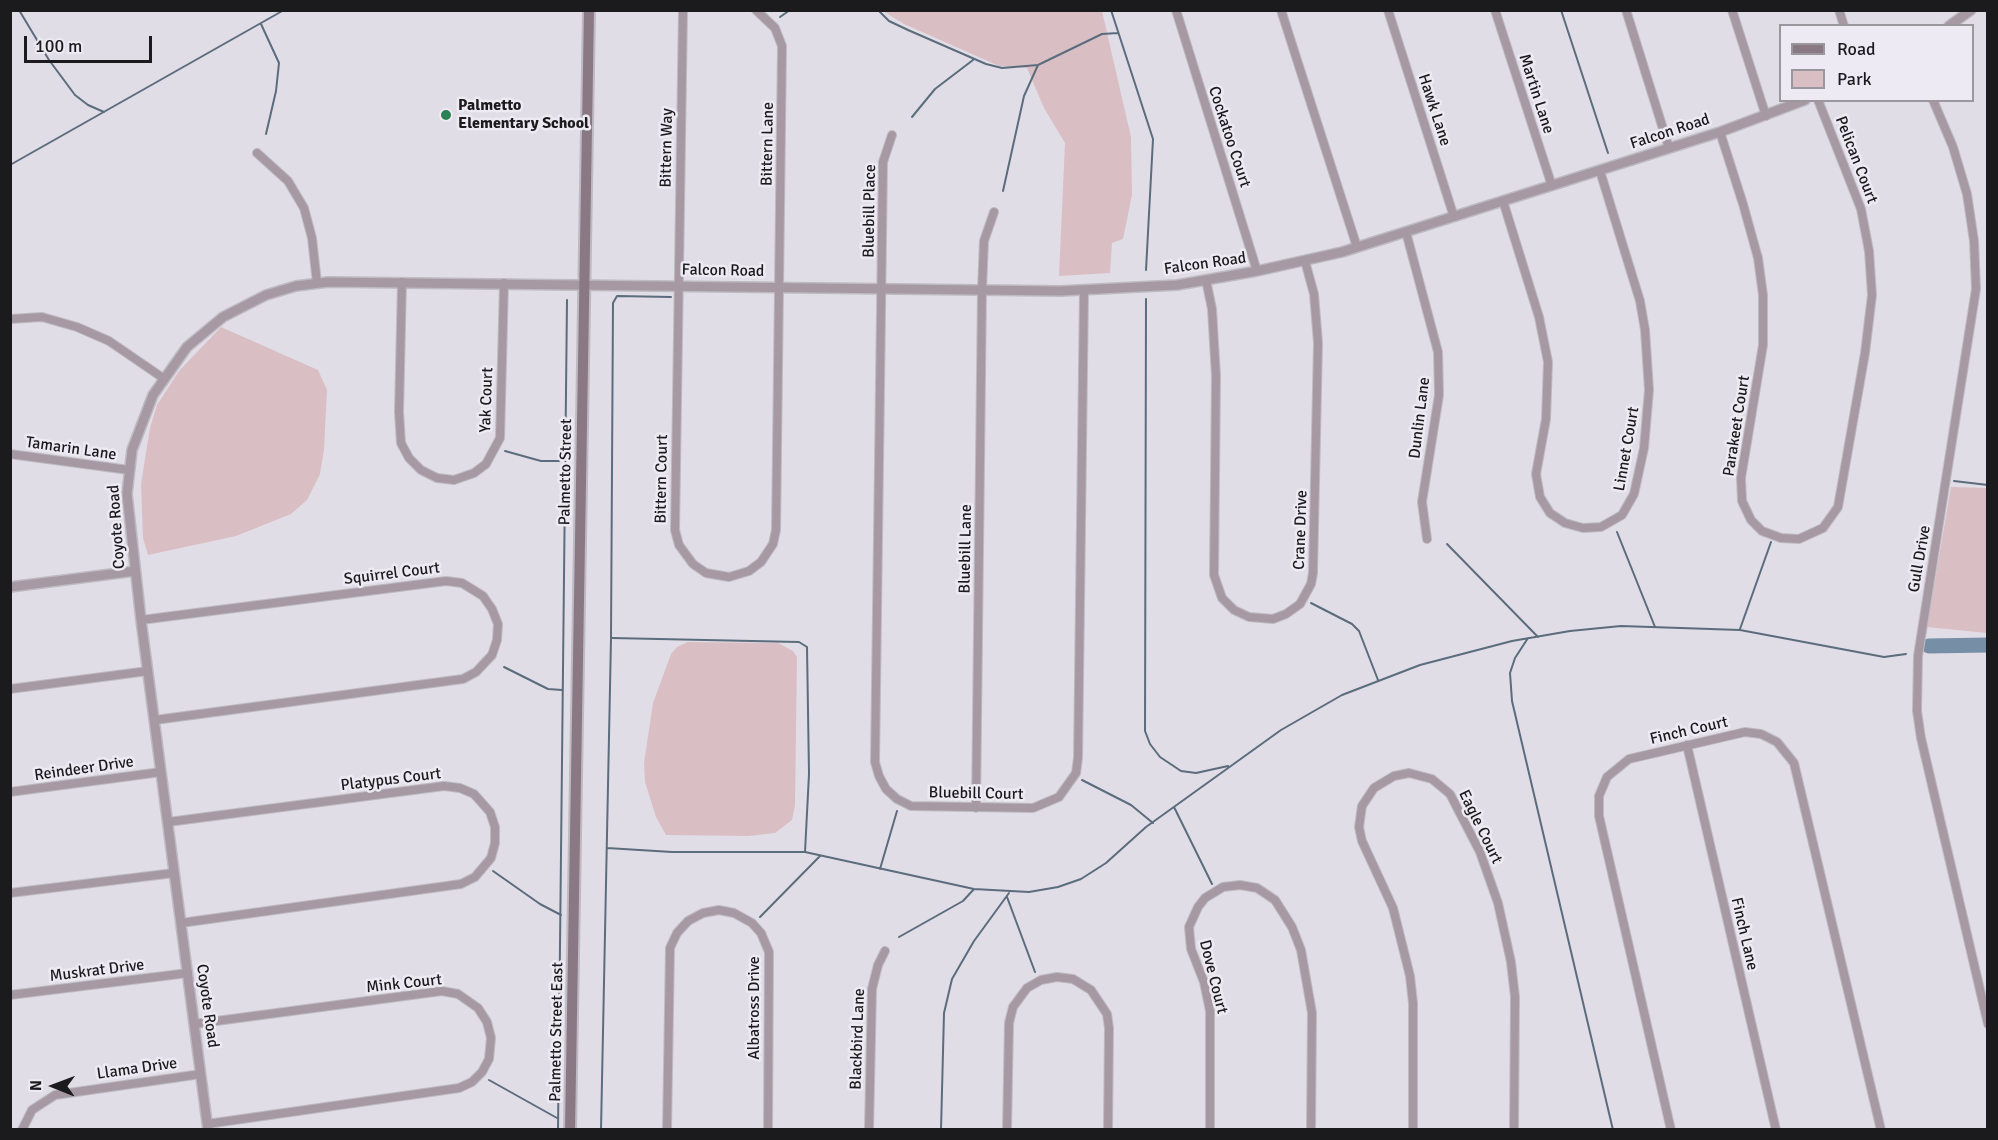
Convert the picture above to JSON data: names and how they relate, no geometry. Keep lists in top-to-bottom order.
{
  "streets": {
    "main road": ["Palmetto Street", "Palmetto Street East"],
    "street": [
      "Martin Lane",
      "Hawk Lane",
      "Falcon Road",
      "Cockatoo Court",
      "Bittern Lane",
      "Bittern Way",
      "Pelican Court",
      "Bluebill Place",
      "Yak Court",
      "Dunlin Lane",
      "Parakeet Court",
      "Tamarin Lane",
      "Linnet Court",
      "Bittern Court",
      "Coyote Road",
      "Crane Drive",
      "Bluebill Lane",
      "Gull Drive",
      "Squirrel Court",
      "Finch Court",
      "Reindeer Drive",
      "Platypus Court",
      "Bluebill Court",
      "Eagle Court",
      "Finch Lane",
      "Muskrat Drive",
      "Dove Court",
      "Mink Court",
      "Albatross Drive",
      "Blackbird Lane",
      "Llama Drive"
    ]
  },
  "crossings": [
    ["Martin Lane", "Falcon Road"],
    ["Hawk Lane", "Falcon Road"],
    ["Falcon Road", "Cockatoo Court"],
    ["Falcon Road", "Bittern Lane"],
    ["Falcon Road", "Bittern Way"],
    ["Falcon Road", "Bluebill Place"],
    ["Falcon Road", "Dunlin Lane"],
    ["Falcon Road", "Parakeet Court"],
    ["Falcon Road", "Linnet Court"],
    ["Falcon Road", "Palmetto Street"],
    ["Falcon Road", "Bittern Court"],
    ["Falcon Road", "Coyote Road"],
    ["Falcon Road", "Crane Drive"],
    ["Falcon Road", "Bluebill Lane"],
    ["Falcon Road", "Bluebill Court"],
    ["Bittern Lane", "Bittern Court"],
    ["Bittern Way", "Bittern Court"],
    ["Pelican Court", "Parakeet Court"],
    ["Bluebill Place", "Bluebill Court"],
    ["Yak Court", "Coyote Road"],
    ["Tamarin Lane", "Coyote Road"],
    ["Palmetto Street", "Coyote Road"],
    ["Palmetto Street", "Palmetto Street East"],
    ["Coyote Road", "Squirrel Court"],
    ["Coyote Road", "Reindeer Drive"],
    ["Coyote Road", "Platypus Court"],
    ["Coyote Road", "Muskrat Drive"],
    ["Coyote Road", "Mink Court"],
    ["Coyote Road", "Llama Drive"],
    ["Bluebill Lane", "Bluebill Court"],
    ["Finch Court", "Finch Lane"]
  ],
  "places": ["Palmetto Elementary School"],
  "legend": ["Road", "Park"],
  "scale_bar": "100 m",
  "north": "left"
}
